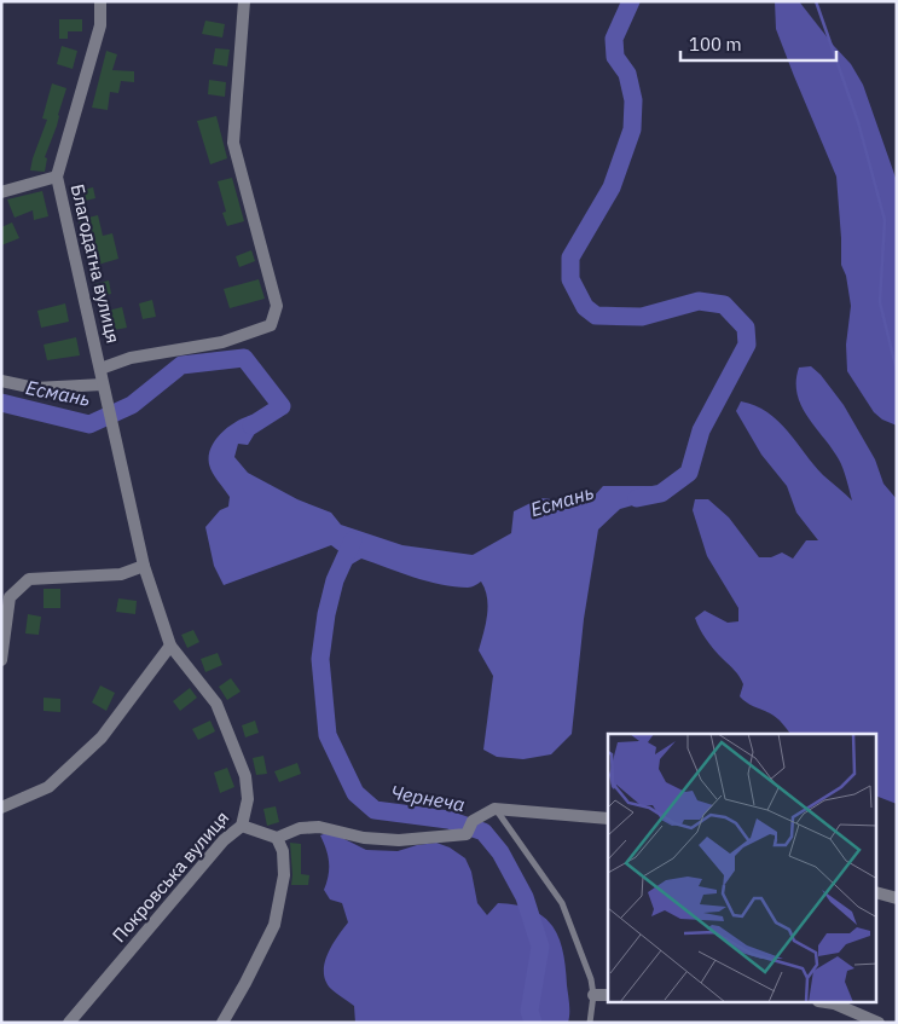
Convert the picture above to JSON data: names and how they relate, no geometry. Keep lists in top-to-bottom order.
{
  "streets": {
    "street": ["Благодатна вулиця", "Покровська вулиця"]
  },
  "crossings": [
    ["Благодатна вулиця", "Покровська вулиця"]
  ],
  "water": ["Есмань", "Чернеча"],
  "scale_bar": "100 m"
}
